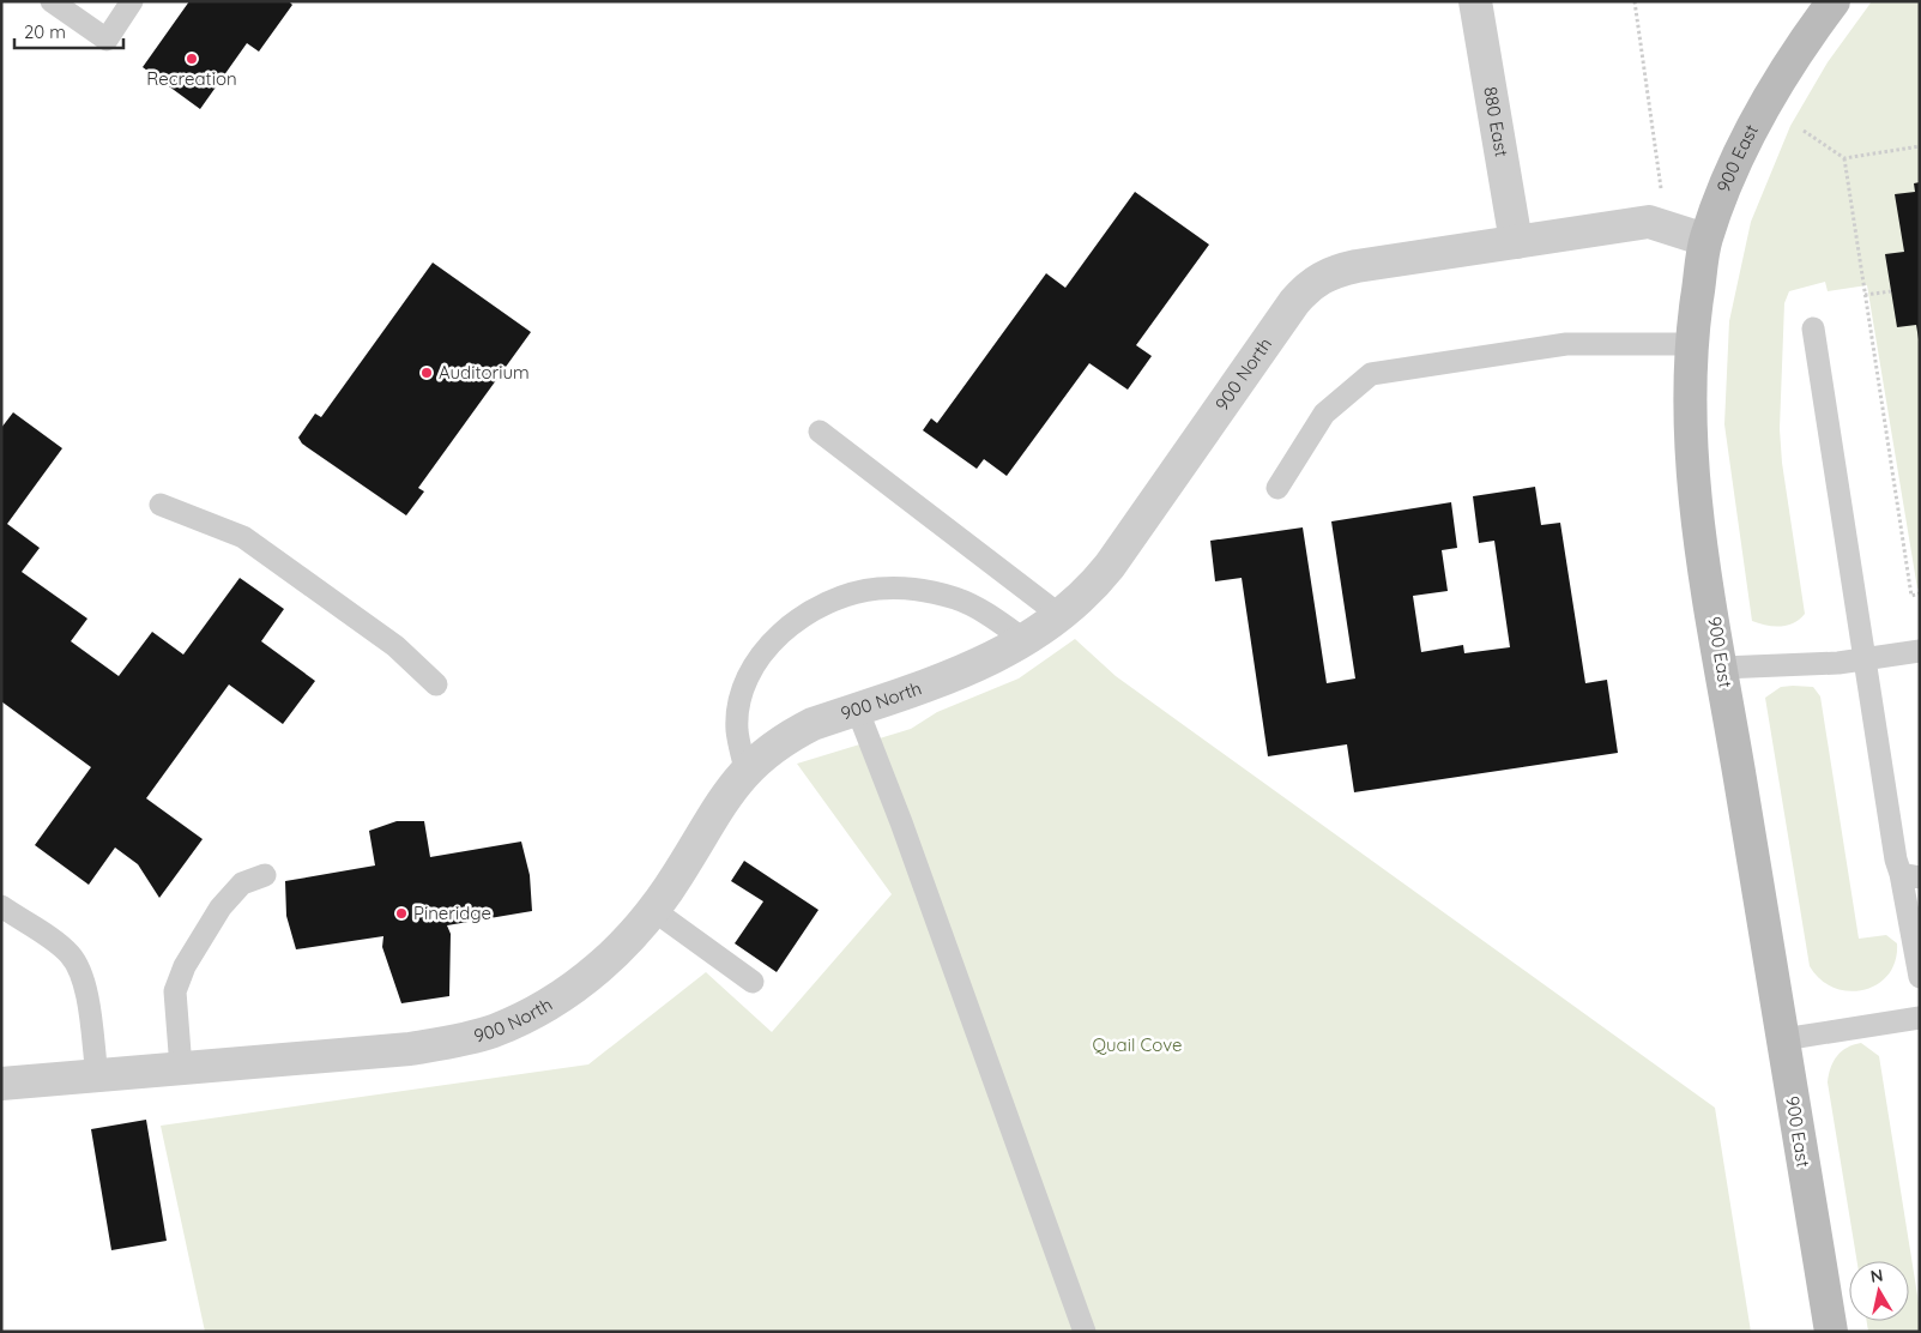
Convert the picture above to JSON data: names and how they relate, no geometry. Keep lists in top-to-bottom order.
{
  "streets": {
    "street": ["880 East", "900 East", "900 North"]
  },
  "crossings": [
    ["880 East", "900 North"],
    ["900 East", "900 North"]
  ],
  "parks": ["Quail Cove"],
  "places": ["Recreation", "Auditorium", "Pineridge"],
  "scale_bar": "20 m",
  "north": "top"
}
